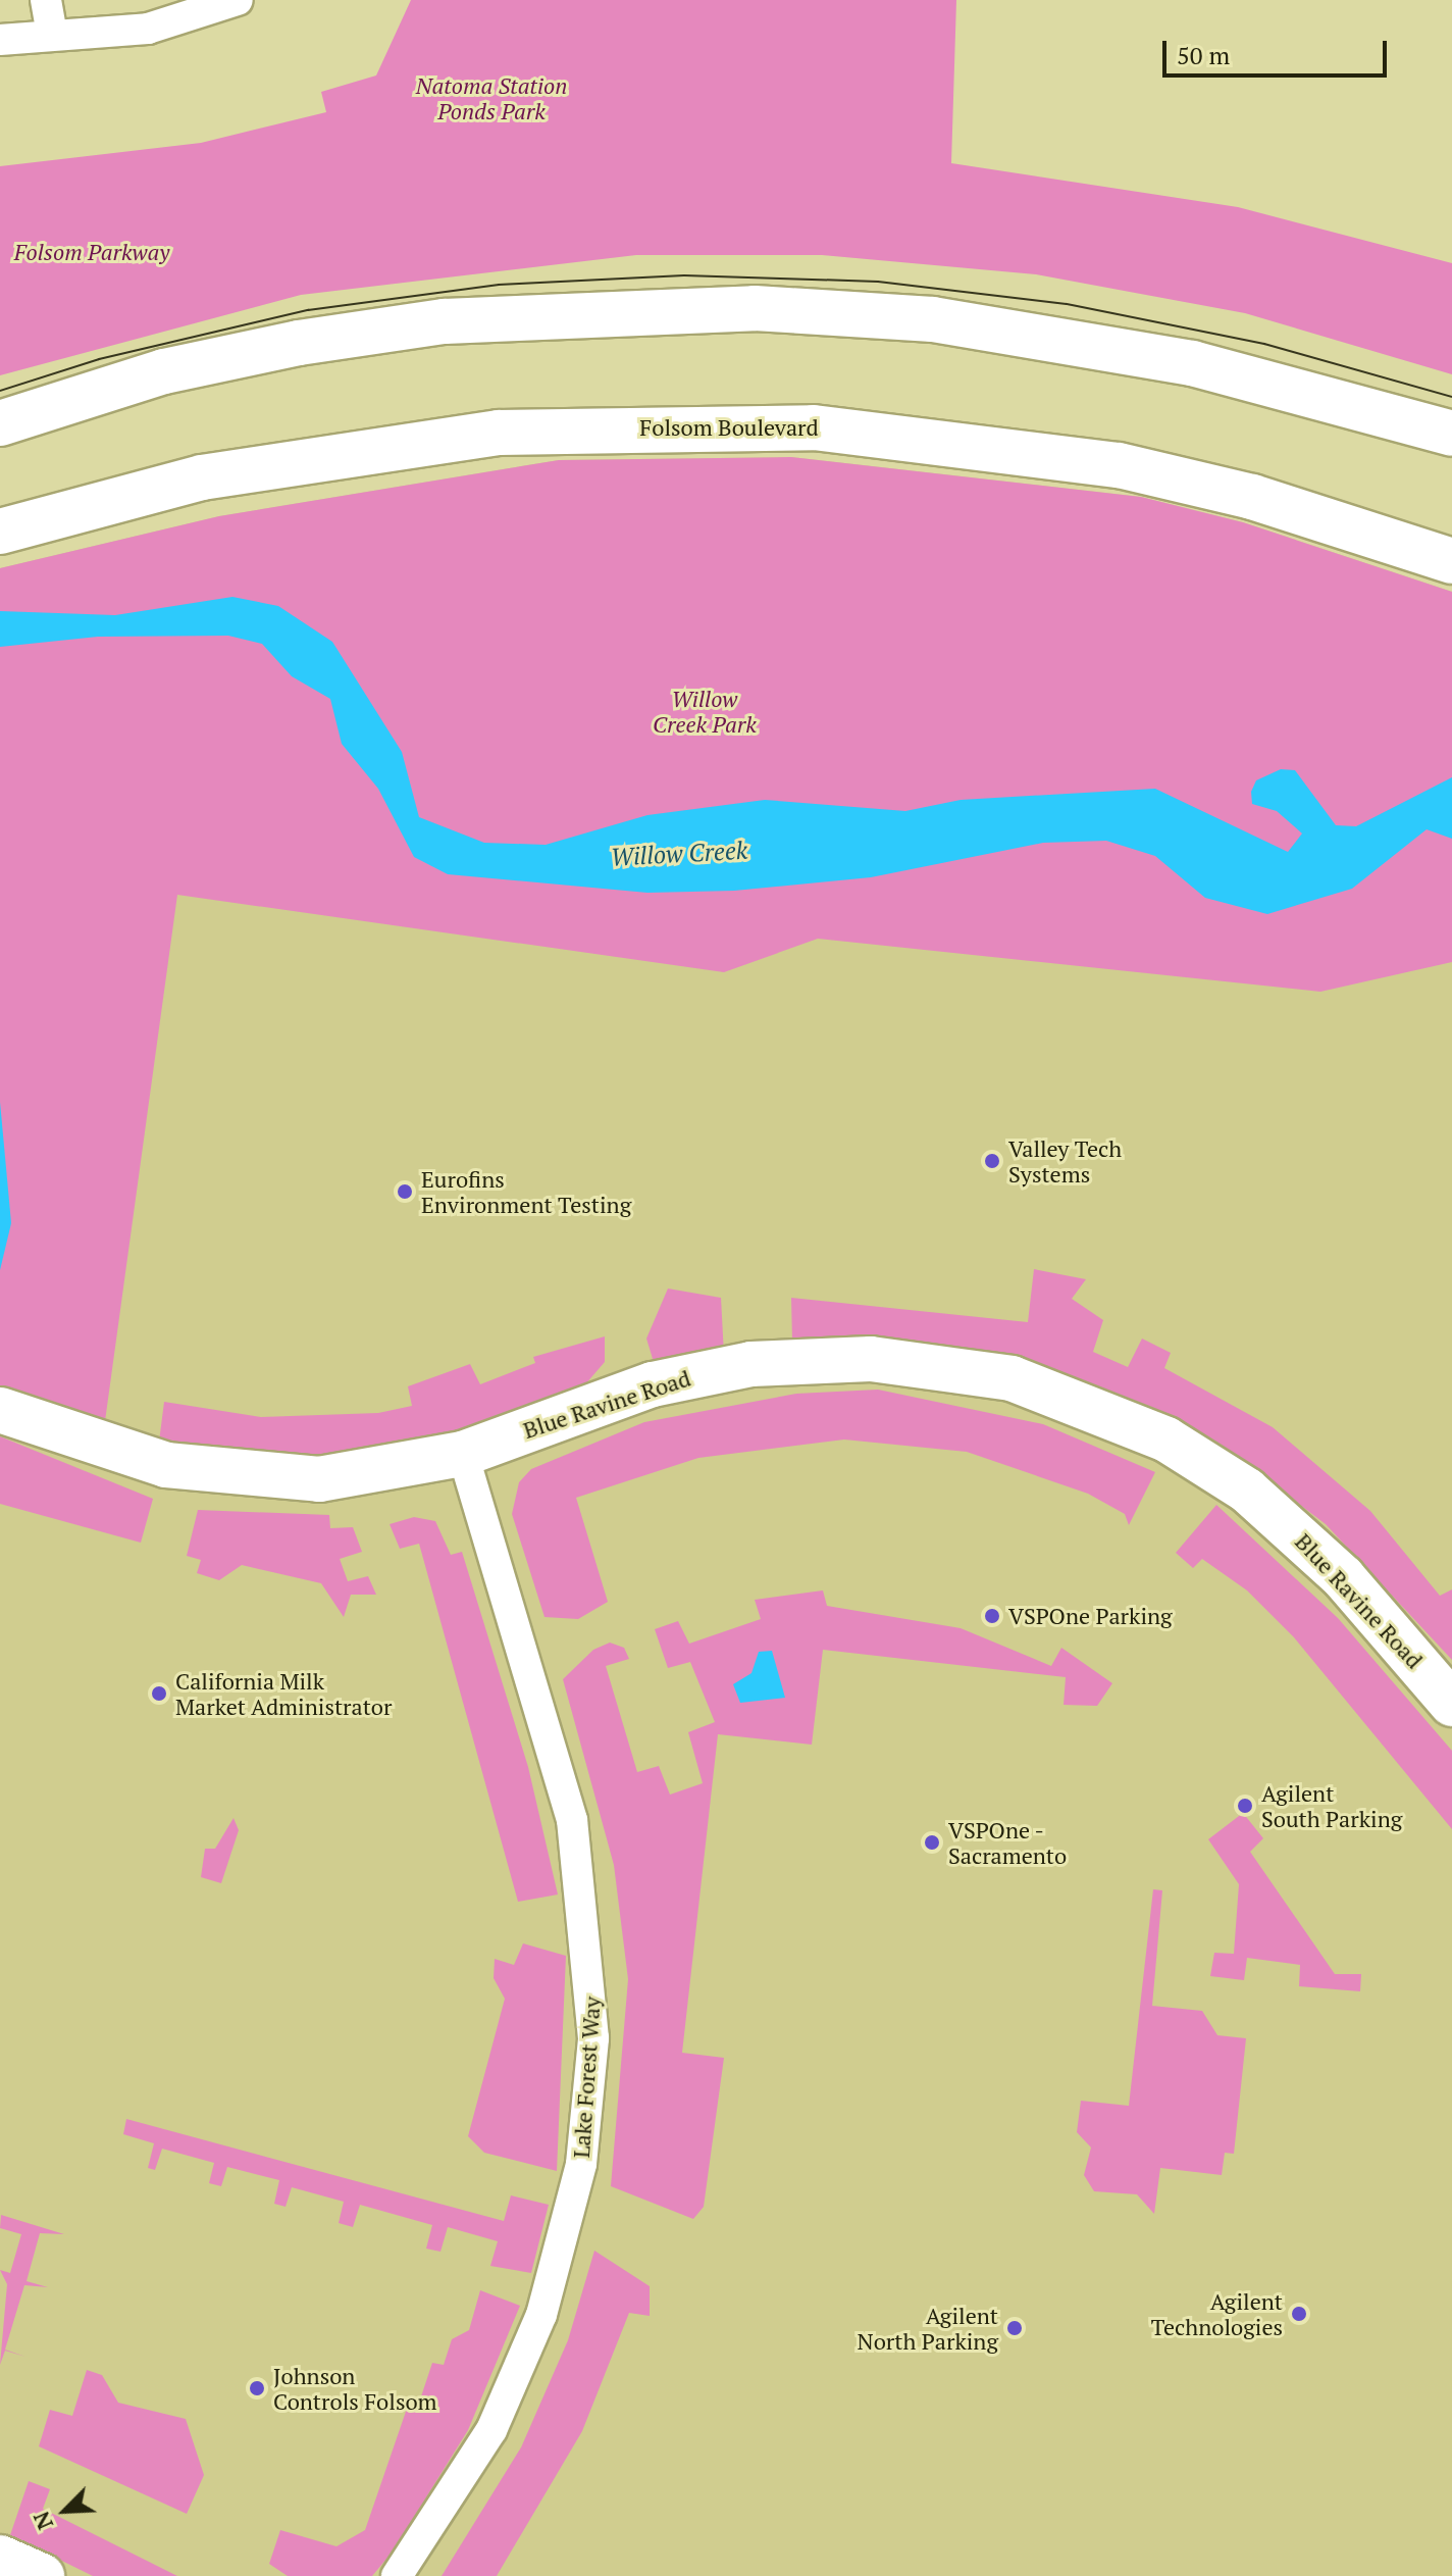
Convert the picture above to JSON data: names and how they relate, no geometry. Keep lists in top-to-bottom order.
{
  "streets": {
    "main road": ["Folsom Boulevard", "Blue Ravine Road"],
    "street": ["Lake Forest Way"]
  },
  "crossings": [
    ["Blue Ravine Road", "Lake Forest Way"]
  ],
  "water": ["Willow Creek"],
  "parks": ["Natoma Station Ponds Park", "Folsom Parkway", "Willow Creek Park"],
  "places": [
    "Valley Tech Systems",
    "Eurofins Environment Testing",
    "VSPOne Parking",
    "California Milk Market Administrator",
    "Agilent South Parking",
    "VSPOne - Sacramento",
    "Agilent Technologies",
    "Agilent North Parking",
    "Johnson Controls Folsom"
  ],
  "scale_bar": "50 m",
  "north": "bottom left"
}
